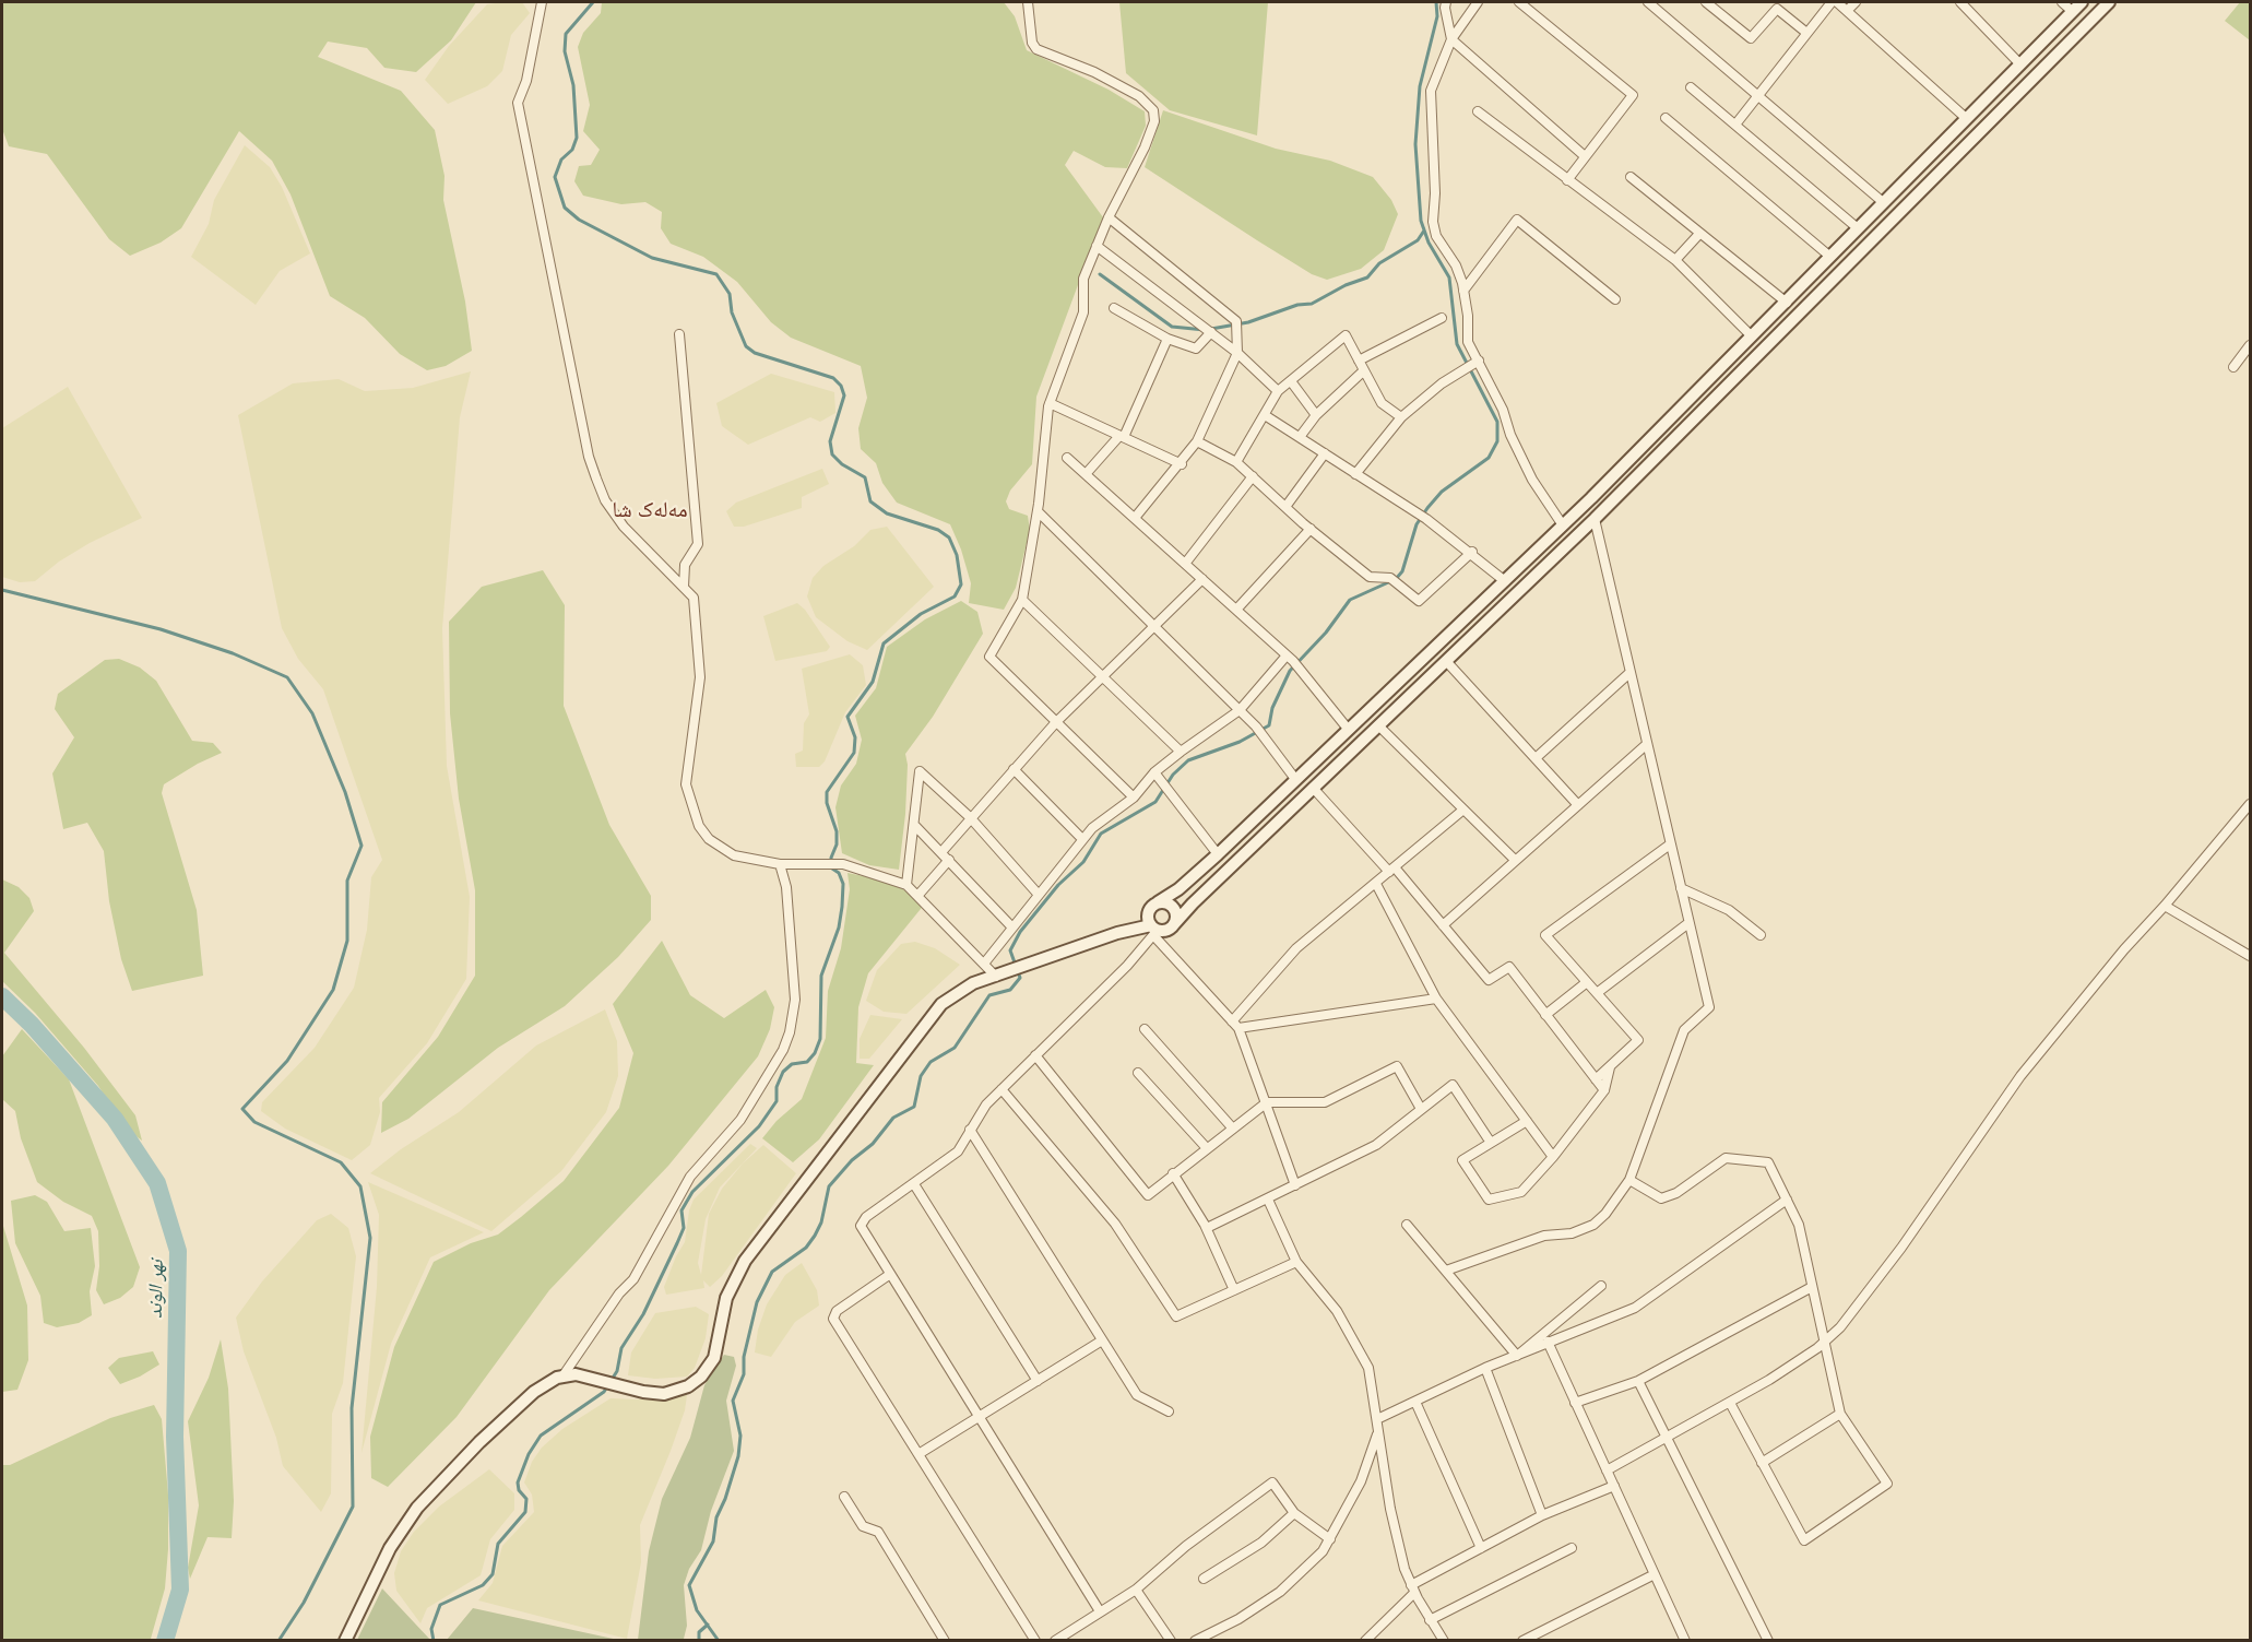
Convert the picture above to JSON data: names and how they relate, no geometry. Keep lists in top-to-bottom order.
{
  "districts": ["مەلەک شا"],
  "water": ["نهر الوند"]
}
